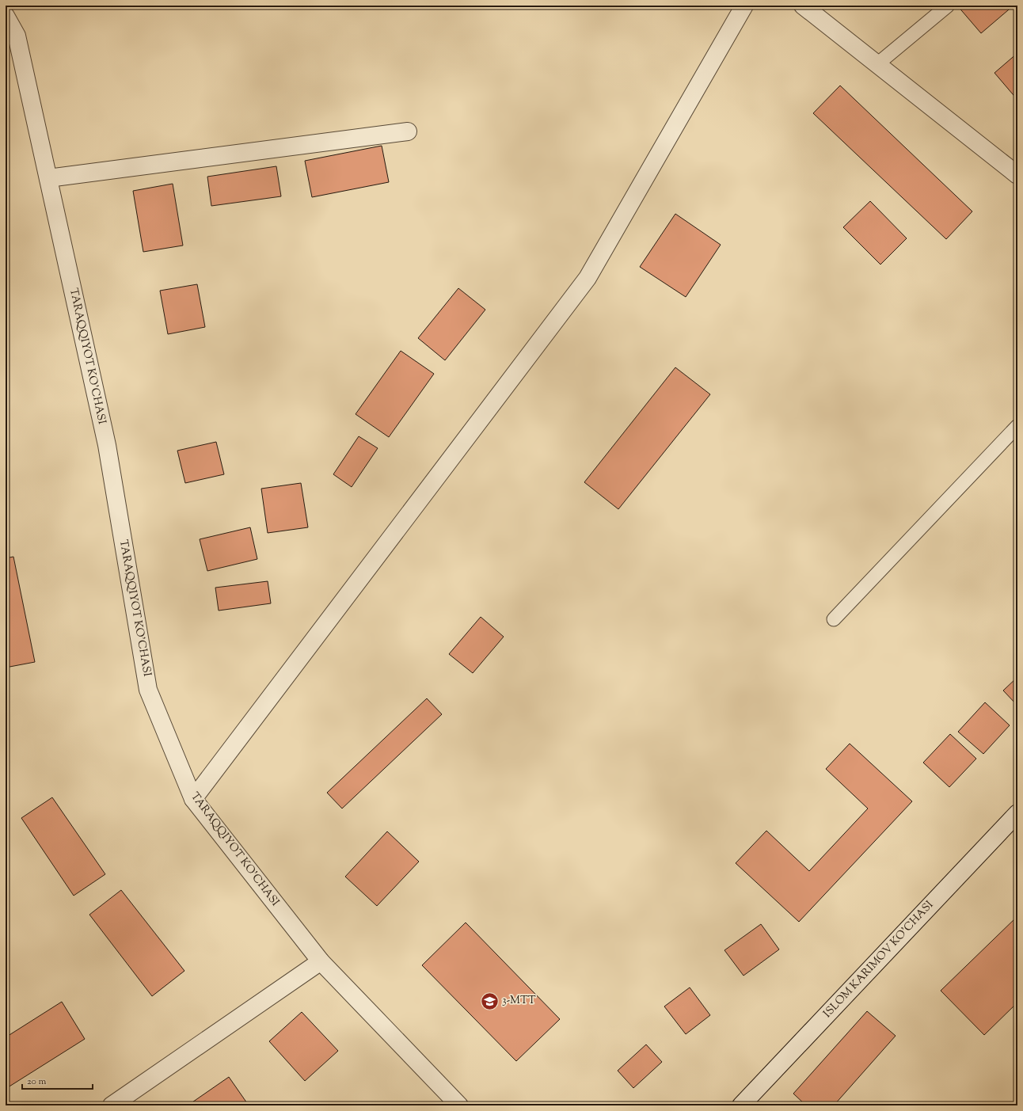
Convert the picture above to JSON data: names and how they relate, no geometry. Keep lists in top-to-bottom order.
{
  "streets": {
    "street": ["TARAQQIYOT KO'CHASI", "ISLOM KARIMOV KO'CHASI"]
  },
  "places": {
    "school or university": ["3-MTT"]
  },
  "scale_bar": "20 m"
}
